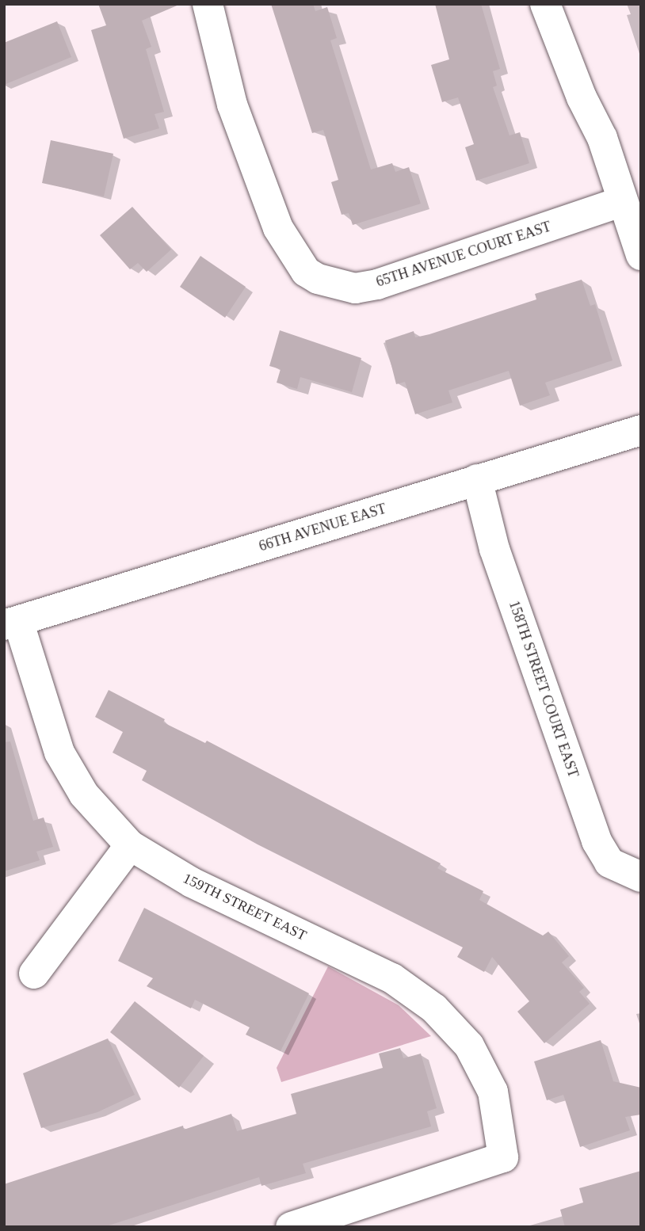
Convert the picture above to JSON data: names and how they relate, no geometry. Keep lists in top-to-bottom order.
{
  "streets": {
    "street": [
      "65TH AVENUE COURT EAST",
      "66TH AVENUE EAST",
      "158TH STREET COURT EAST",
      "159TH STREET EAST"
    ]
  },
  "crossings": [
    ["66TH AVENUE EAST", "158TH STREET COURT EAST"],
    ["66TH AVENUE EAST", "159TH STREET EAST"]
  ]
}
